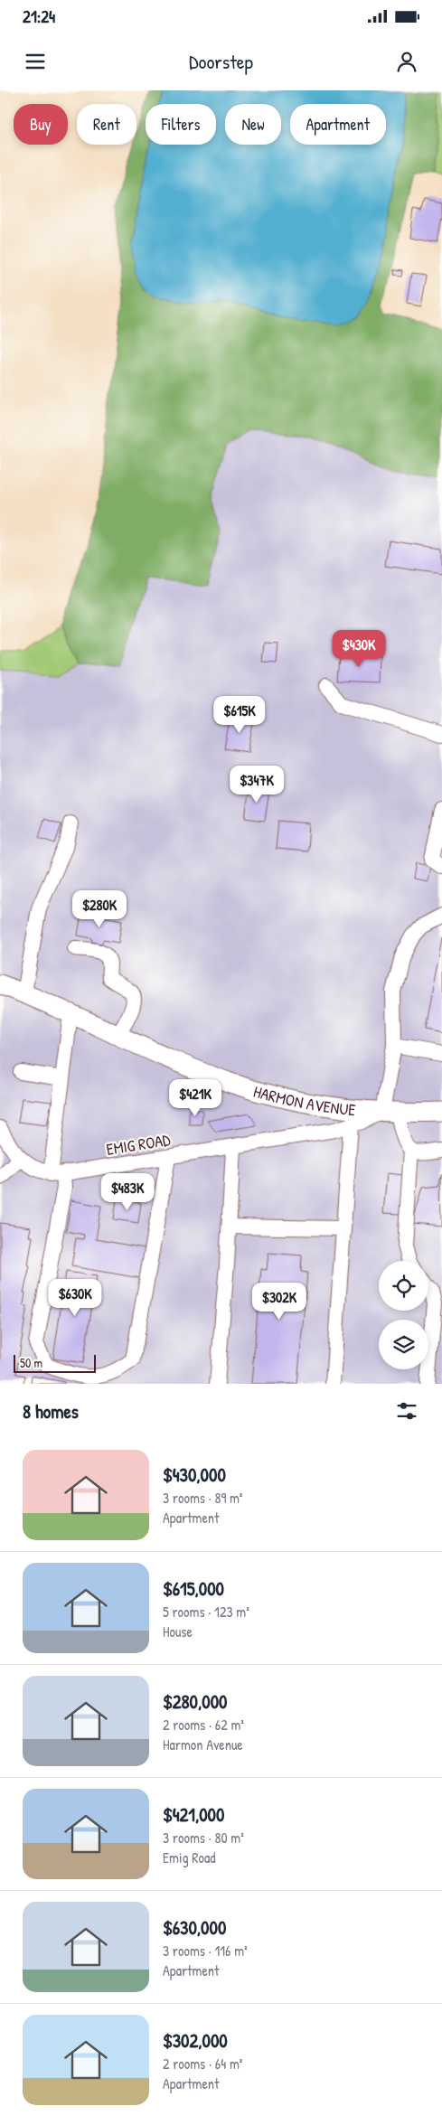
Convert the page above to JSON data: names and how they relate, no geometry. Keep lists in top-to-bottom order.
{
  "streets": {
    "main road": ["HARMON AVENUE"],
    "street": ["EMIG ROAD"]
  },
  "crossings": [
    ["HARMON AVENUE", "EMIG ROAD"]
  ],
  "scale_bar": "50 m",
  "page": {
    "status": "21:24",
    "header": "Doorstep",
    "chip": [
      "Buy",
      "Rent",
      "Filters",
      "New",
      "Apartment"
    ],
    "price": [
      "$430K",
      "$615K",
      "$347K",
      "$280K",
      "$421K",
      "$483K",
      "$630K",
      "$302K"
    ],
    "scale": "50 m",
    "heading": "8 homes",
    "list": [
      {
        "name": "$430,000",
        "note": "3 rooms · 89 m² · Apartment"
      },
      {
        "name": "$615,000",
        "note": "5 rooms · 123 m² · House"
      },
      {
        "name": "$280,000",
        "note": "2 rooms · 62 m² · Harmon Avenue"
      },
      {
        "name": "$421,000",
        "note": "3 rooms · 80 m² · Emig Road"
      },
      {
        "name": "$630,000",
        "note": "3 rooms · 116 m² · Apartment"
      },
      {
        "name": "$302,000",
        "note": "2 rooms · 64 m² · Apartment"
      }
    ]
  }
}
